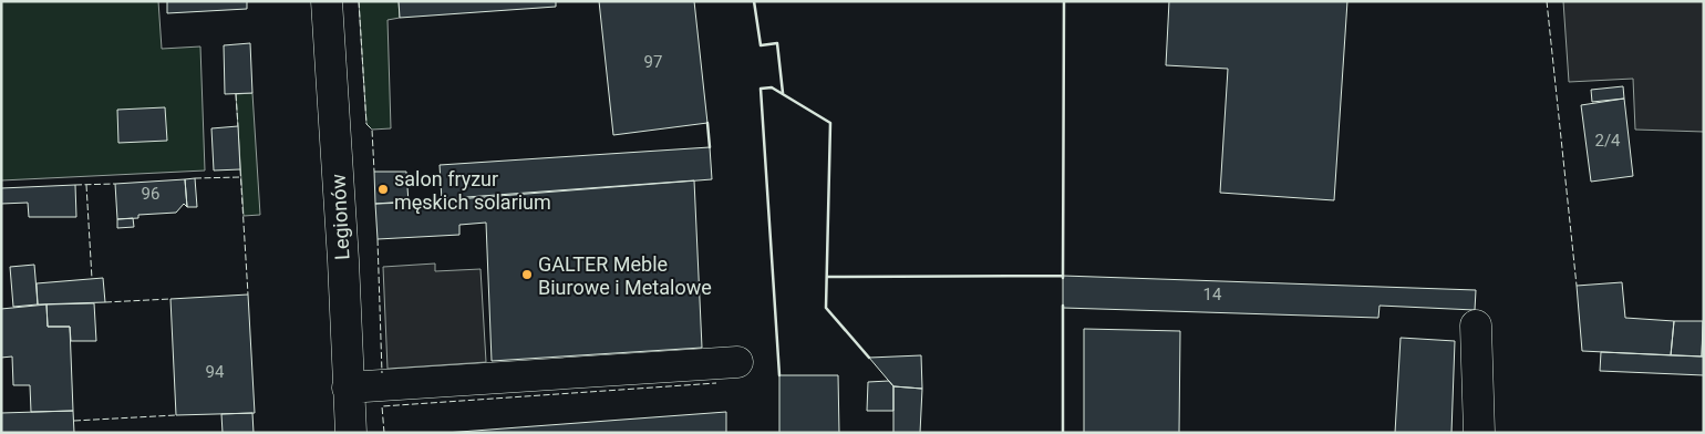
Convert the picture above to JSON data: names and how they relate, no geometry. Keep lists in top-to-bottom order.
{
  "streets": {
    "street": ["Legionów"]
  },
  "places": ["salon fryzur męskich solarium", "GALTER Meble Biurowe i Metalowe"],
  "house_numbers": [
    "97",
    "2/4",
    "96",
    "14",
    "94"
  ]
}
